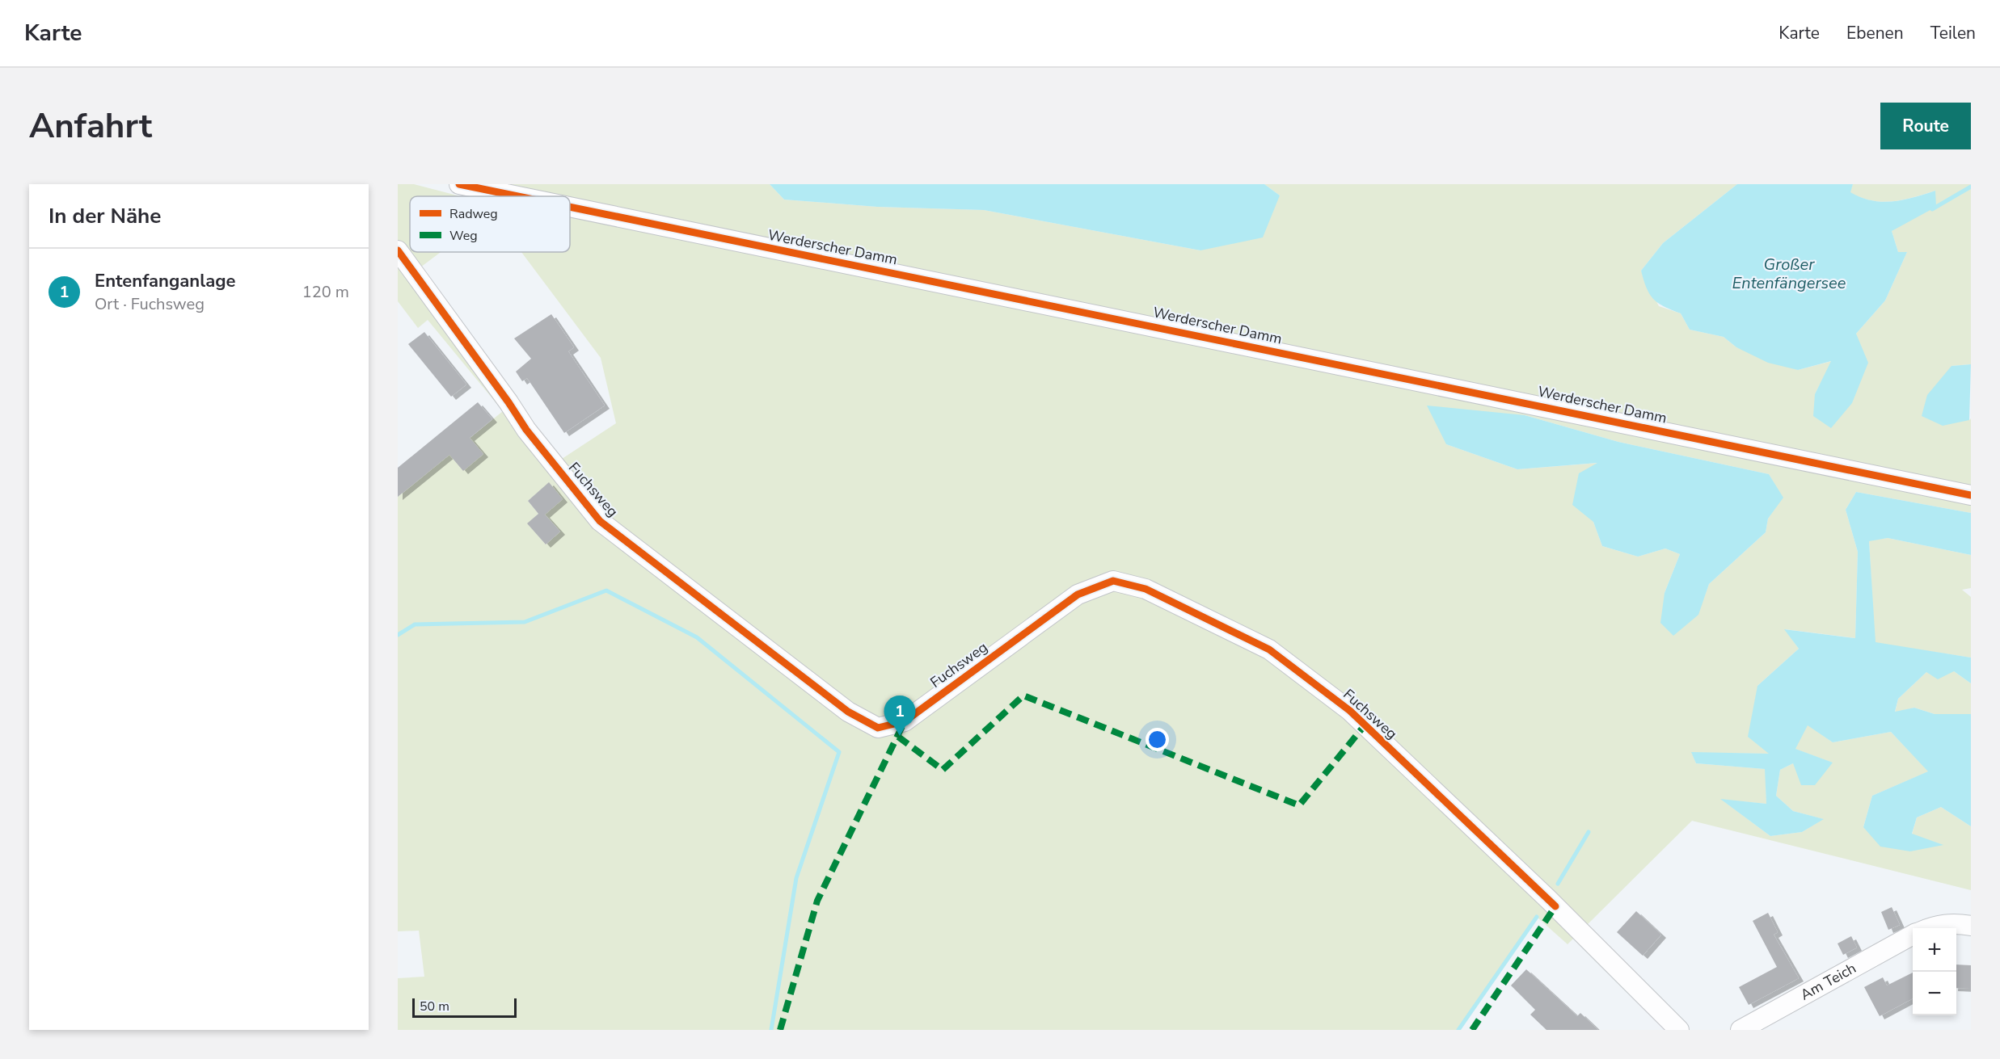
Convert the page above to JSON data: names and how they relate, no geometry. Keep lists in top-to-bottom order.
{
  "streets": {
    "street": ["Werderscher Damm", "Fuchsweg", "Am Teich"]
  },
  "water": ["Großer Entenfängersee"],
  "legend": ["Radweg", "Weg"],
  "scale_bar": "50 m",
  "page": {
    "header": "Karte",
    "nav": ["Karte", "Ebenen", "Teilen"],
    "buttons": "Route",
    "title": "Anfahrt",
    "heading": "In der Nähe",
    "list": [
      {
        "mark": "1",
        "name": "Entenfanganlage",
        "note": "Ort · Fuchsweg",
        "value": "120 m"
      }
    ],
    "pins": "1",
    "map_buttons": ["+", "−"],
    "scale": "50 m"
  }
}
